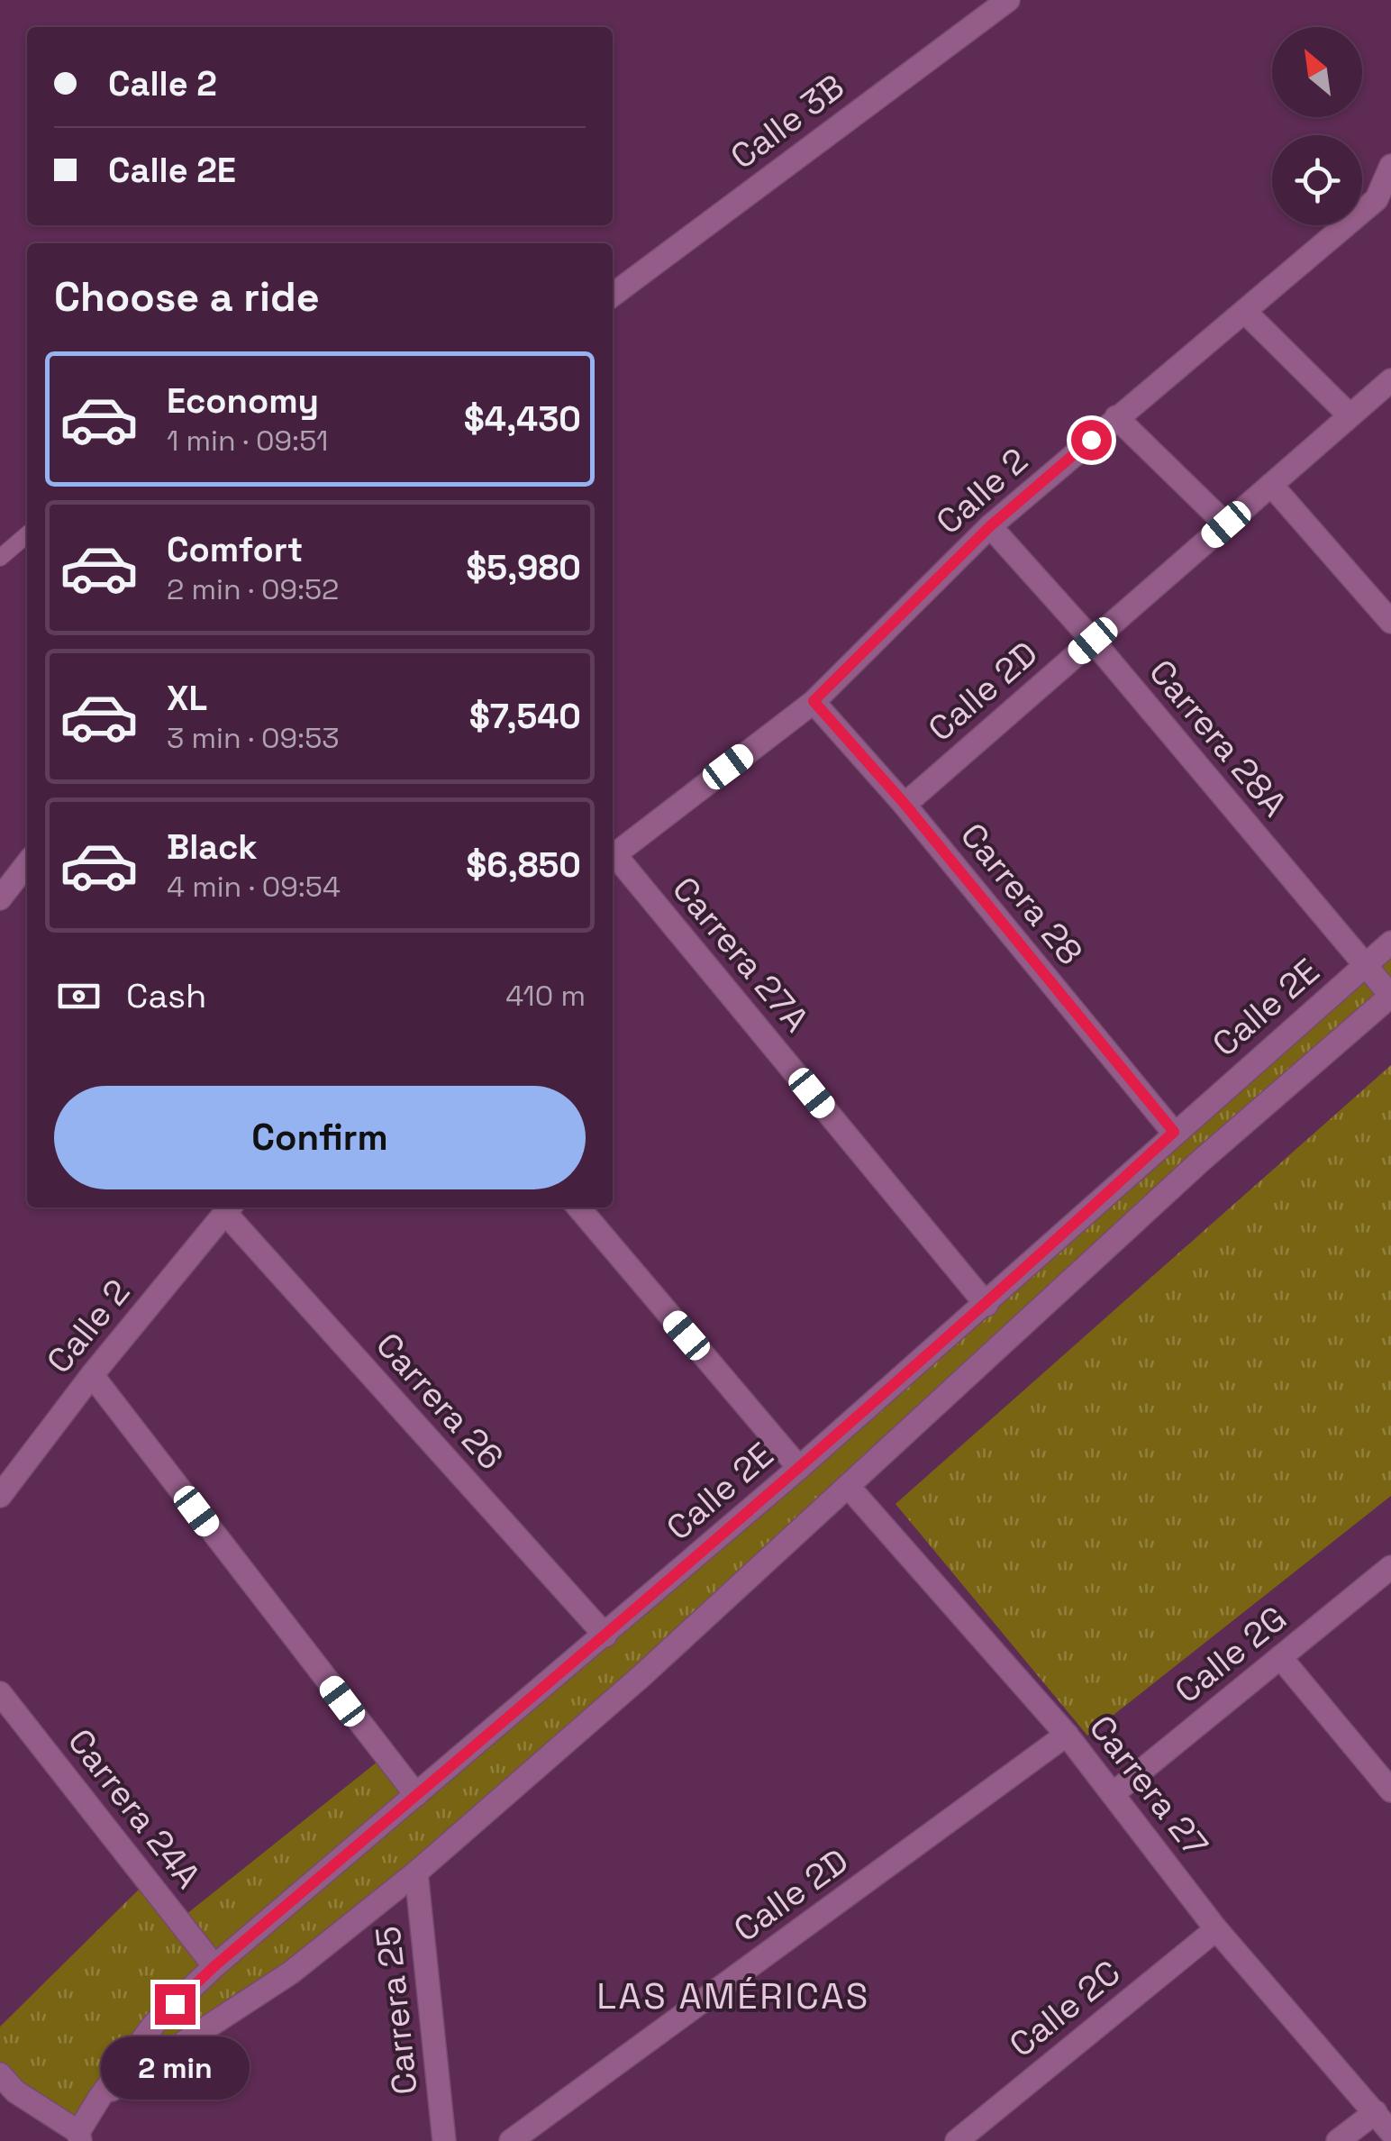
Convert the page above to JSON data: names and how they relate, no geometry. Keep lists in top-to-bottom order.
{
  "streets": {
    "street": [
      "Calle 3B",
      "Calle 2",
      "Calle 2D",
      "Carrera 28A",
      "Carrera 28",
      "Carrera 27A",
      "Calle 2E",
      "Carrera 26",
      "Calle 2G",
      "Carrera 27",
      "Carrera 24A",
      "Calle 2C",
      "Carrera 25"
    ]
  },
  "crossings": [
    ["Calle 2", "Carrera 28A"],
    ["Calle 2", "Carrera 28"],
    ["Calle 2", "Carrera 26"],
    ["Calle 2D", "Carrera 28A"],
    ["Calle 2D", "Carrera 28"],
    ["Calle 2D", "Carrera 27"],
    ["Carrera 28A", "Calle 2E"],
    ["Carrera 28", "Calle 2E"],
    ["Carrera 27A", "Calle 2E"],
    ["Calle 2E", "Carrera 26"],
    ["Calle 2E", "Carrera 27"],
    ["Calle 2E", "Carrera 24A"],
    ["Calle 2E", "Carrera 25"],
    ["Calle 2G", "Carrera 27"],
    ["Carrera 27", "Calle 2C"]
  ],
  "districts": ["LAS AMÉRICAS"],
  "north": "top left",
  "page": {
    "banner": ["Calle 2", "Calle 2E"],
    "heading": "Choose a ride",
    "list": [
      {
        "name": "Economy",
        "note": "1 min · 09:51",
        "value": "$4,430"
      },
      {
        "name": "Comfort",
        "note": "2 min · 09:52",
        "value": "$5,980"
      },
      {
        "name": "XL",
        "note": "3 min · 09:53",
        "value": "$7,540"
      },
      {
        "name": "Black",
        "note": "4 min · 09:54",
        "value": "$6,850"
      }
    ],
    "pay": ["Cash", "410 m"],
    "buttons": "Confirm",
    "bubble": "2 min"
  }
}
